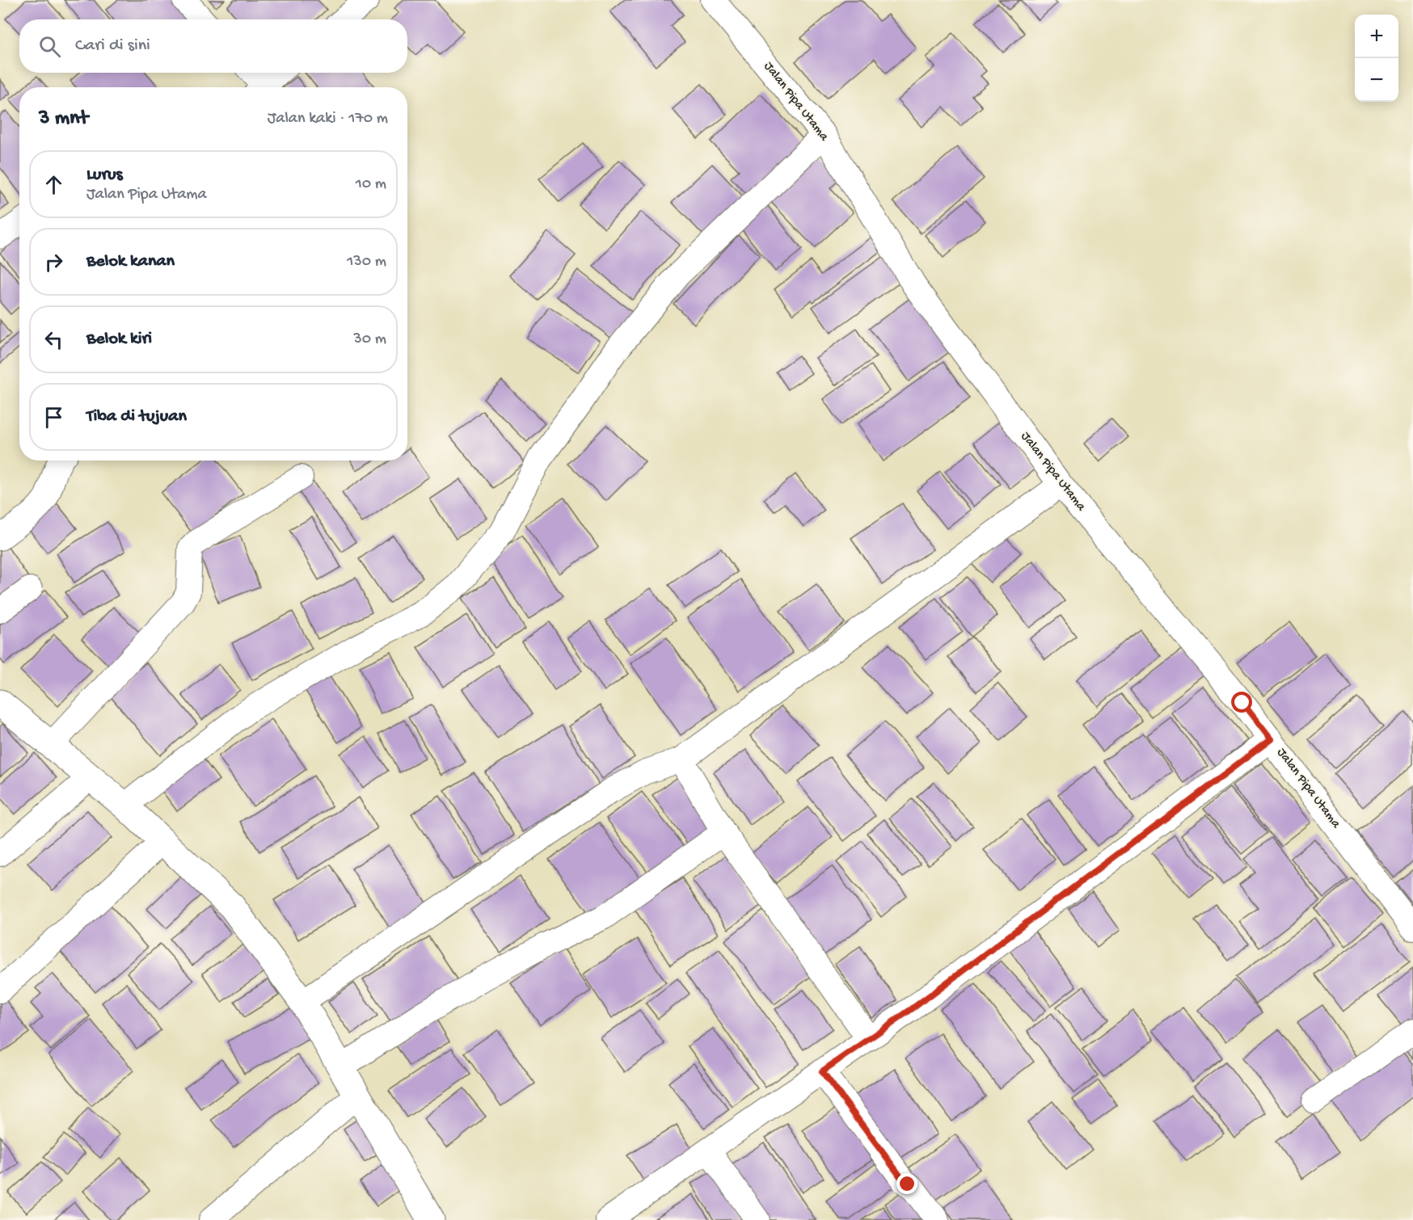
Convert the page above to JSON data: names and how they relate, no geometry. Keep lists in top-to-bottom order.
{
  "streets": {
    "street": ["Jalan Pipa Utama"]
  },
  "page": {
    "map_buttons": ["+", "−"],
    "search": "Cari di sini",
    "heading": ["3 mnt", "Jalan kaki · 170 m"],
    "list": [
      ["Lurus", "Jalan Pipa Utama", "10 m"],
      ["Belok kanan", "130 m"],
      ["Belok kiri", "30 m"],
      "Tiba di tujuan"
    ]
  }
}
